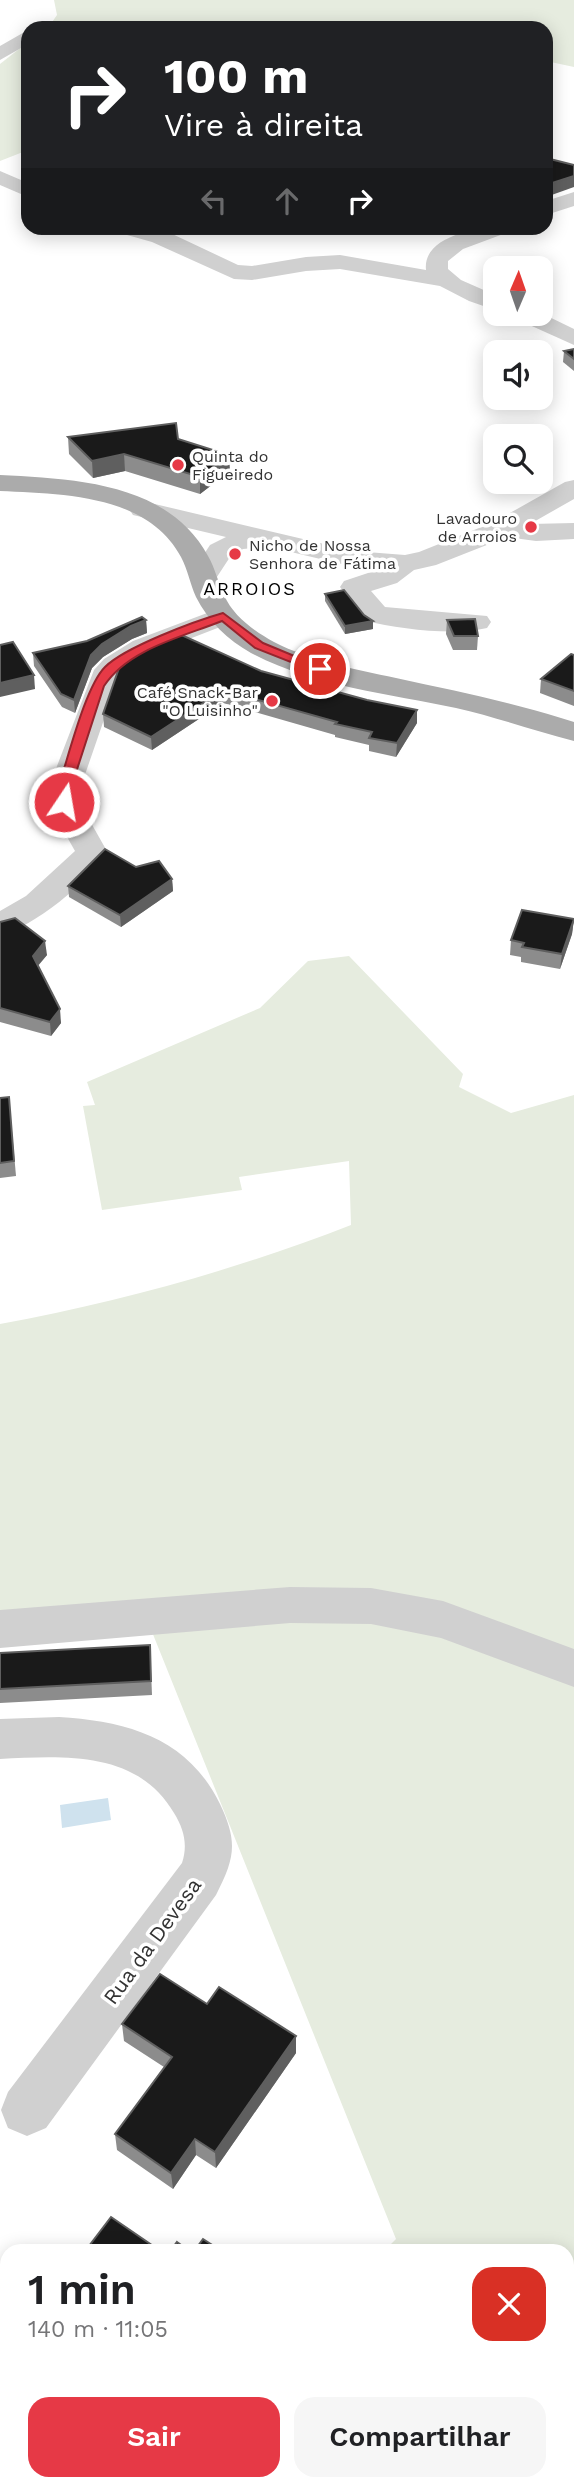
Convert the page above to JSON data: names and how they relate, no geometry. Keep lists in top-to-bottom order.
{
  "streets": {
    "street": ["Rua da Devesa"]
  },
  "districts": ["ARROIOS"],
  "places": [
    "Quinta do Figueiredo",
    "Lavadouro de Arroios",
    "Nicho de Nossa Senhora de Fátima",
    "Café Snack-Bar \"O Luisinho\""
  ],
  "north": "top",
  "page": {
    "turn": ["100 m", "Vire à direita"],
    "heading": ["1 min", "140 m · 11:05"],
    "buttons": ["Sair", "Compartilhar"]
  }
}
